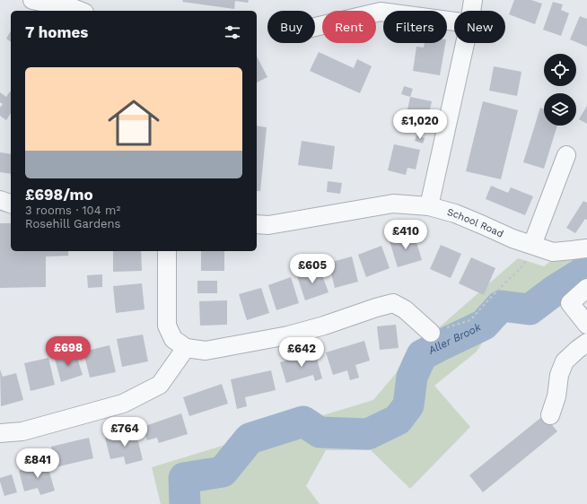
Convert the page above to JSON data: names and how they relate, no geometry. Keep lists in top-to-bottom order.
{
  "streets": {
    "street": ["School Road"]
  },
  "water": ["Aller Brook"],
  "page": {
    "chip": [
      "Buy",
      "Rent",
      "Filters",
      "New"
    ],
    "heading": "7 homes",
    "list": [
      {
        "name": "£698/mo",
        "note": "3 rooms · 104 m² · Rosehill Gardens"
      }
    ],
    "price": [
      "£1,020",
      "£410",
      "£605",
      "£698",
      "£642",
      "£764",
      "£841"
    ]
  }
}
